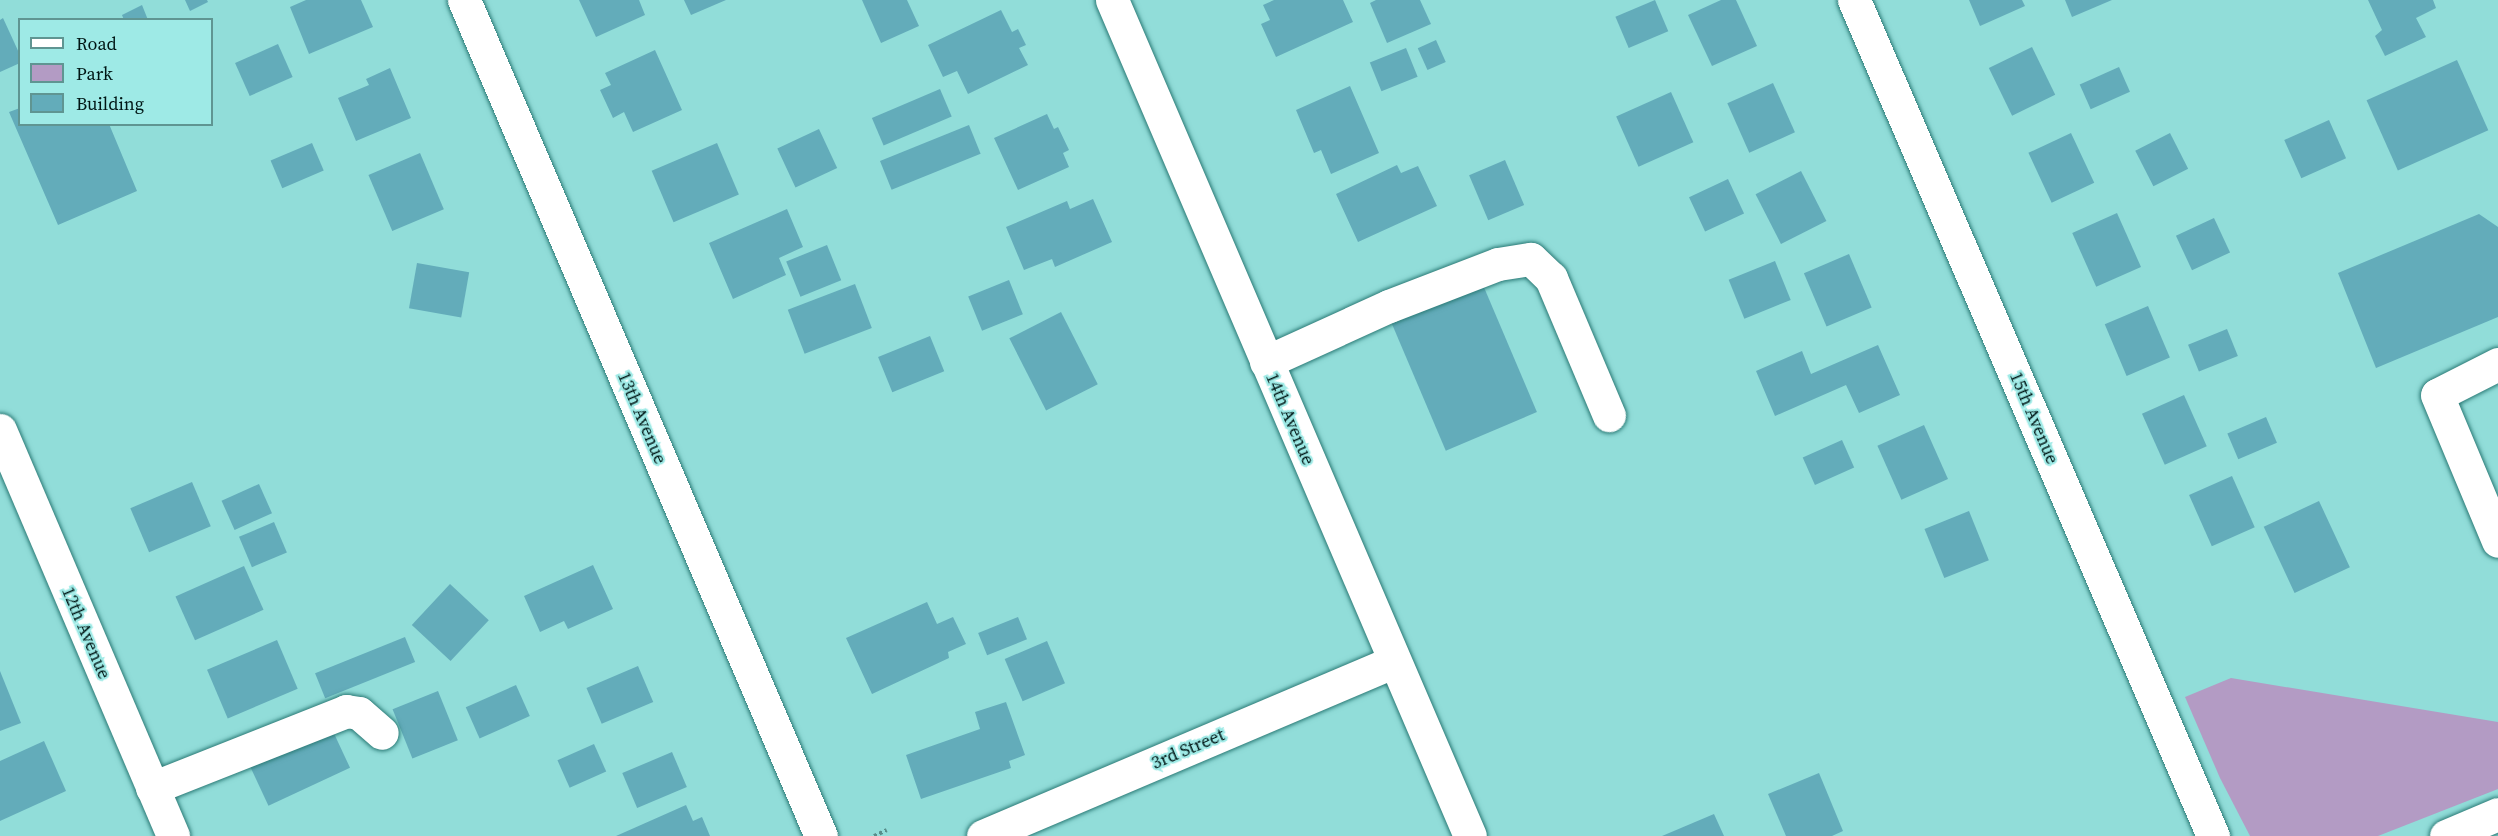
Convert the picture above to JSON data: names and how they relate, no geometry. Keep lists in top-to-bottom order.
{
  "streets": {
    "street": [
      "13th Avenue",
      "15th Avenue",
      "14th Avenue",
      "12th Avenue",
      "3rd Street"
    ]
  },
  "crossings": [
    ["14th Avenue", "3rd Street"]
  ],
  "legend": ["Road", "Park", "Building"]
}
